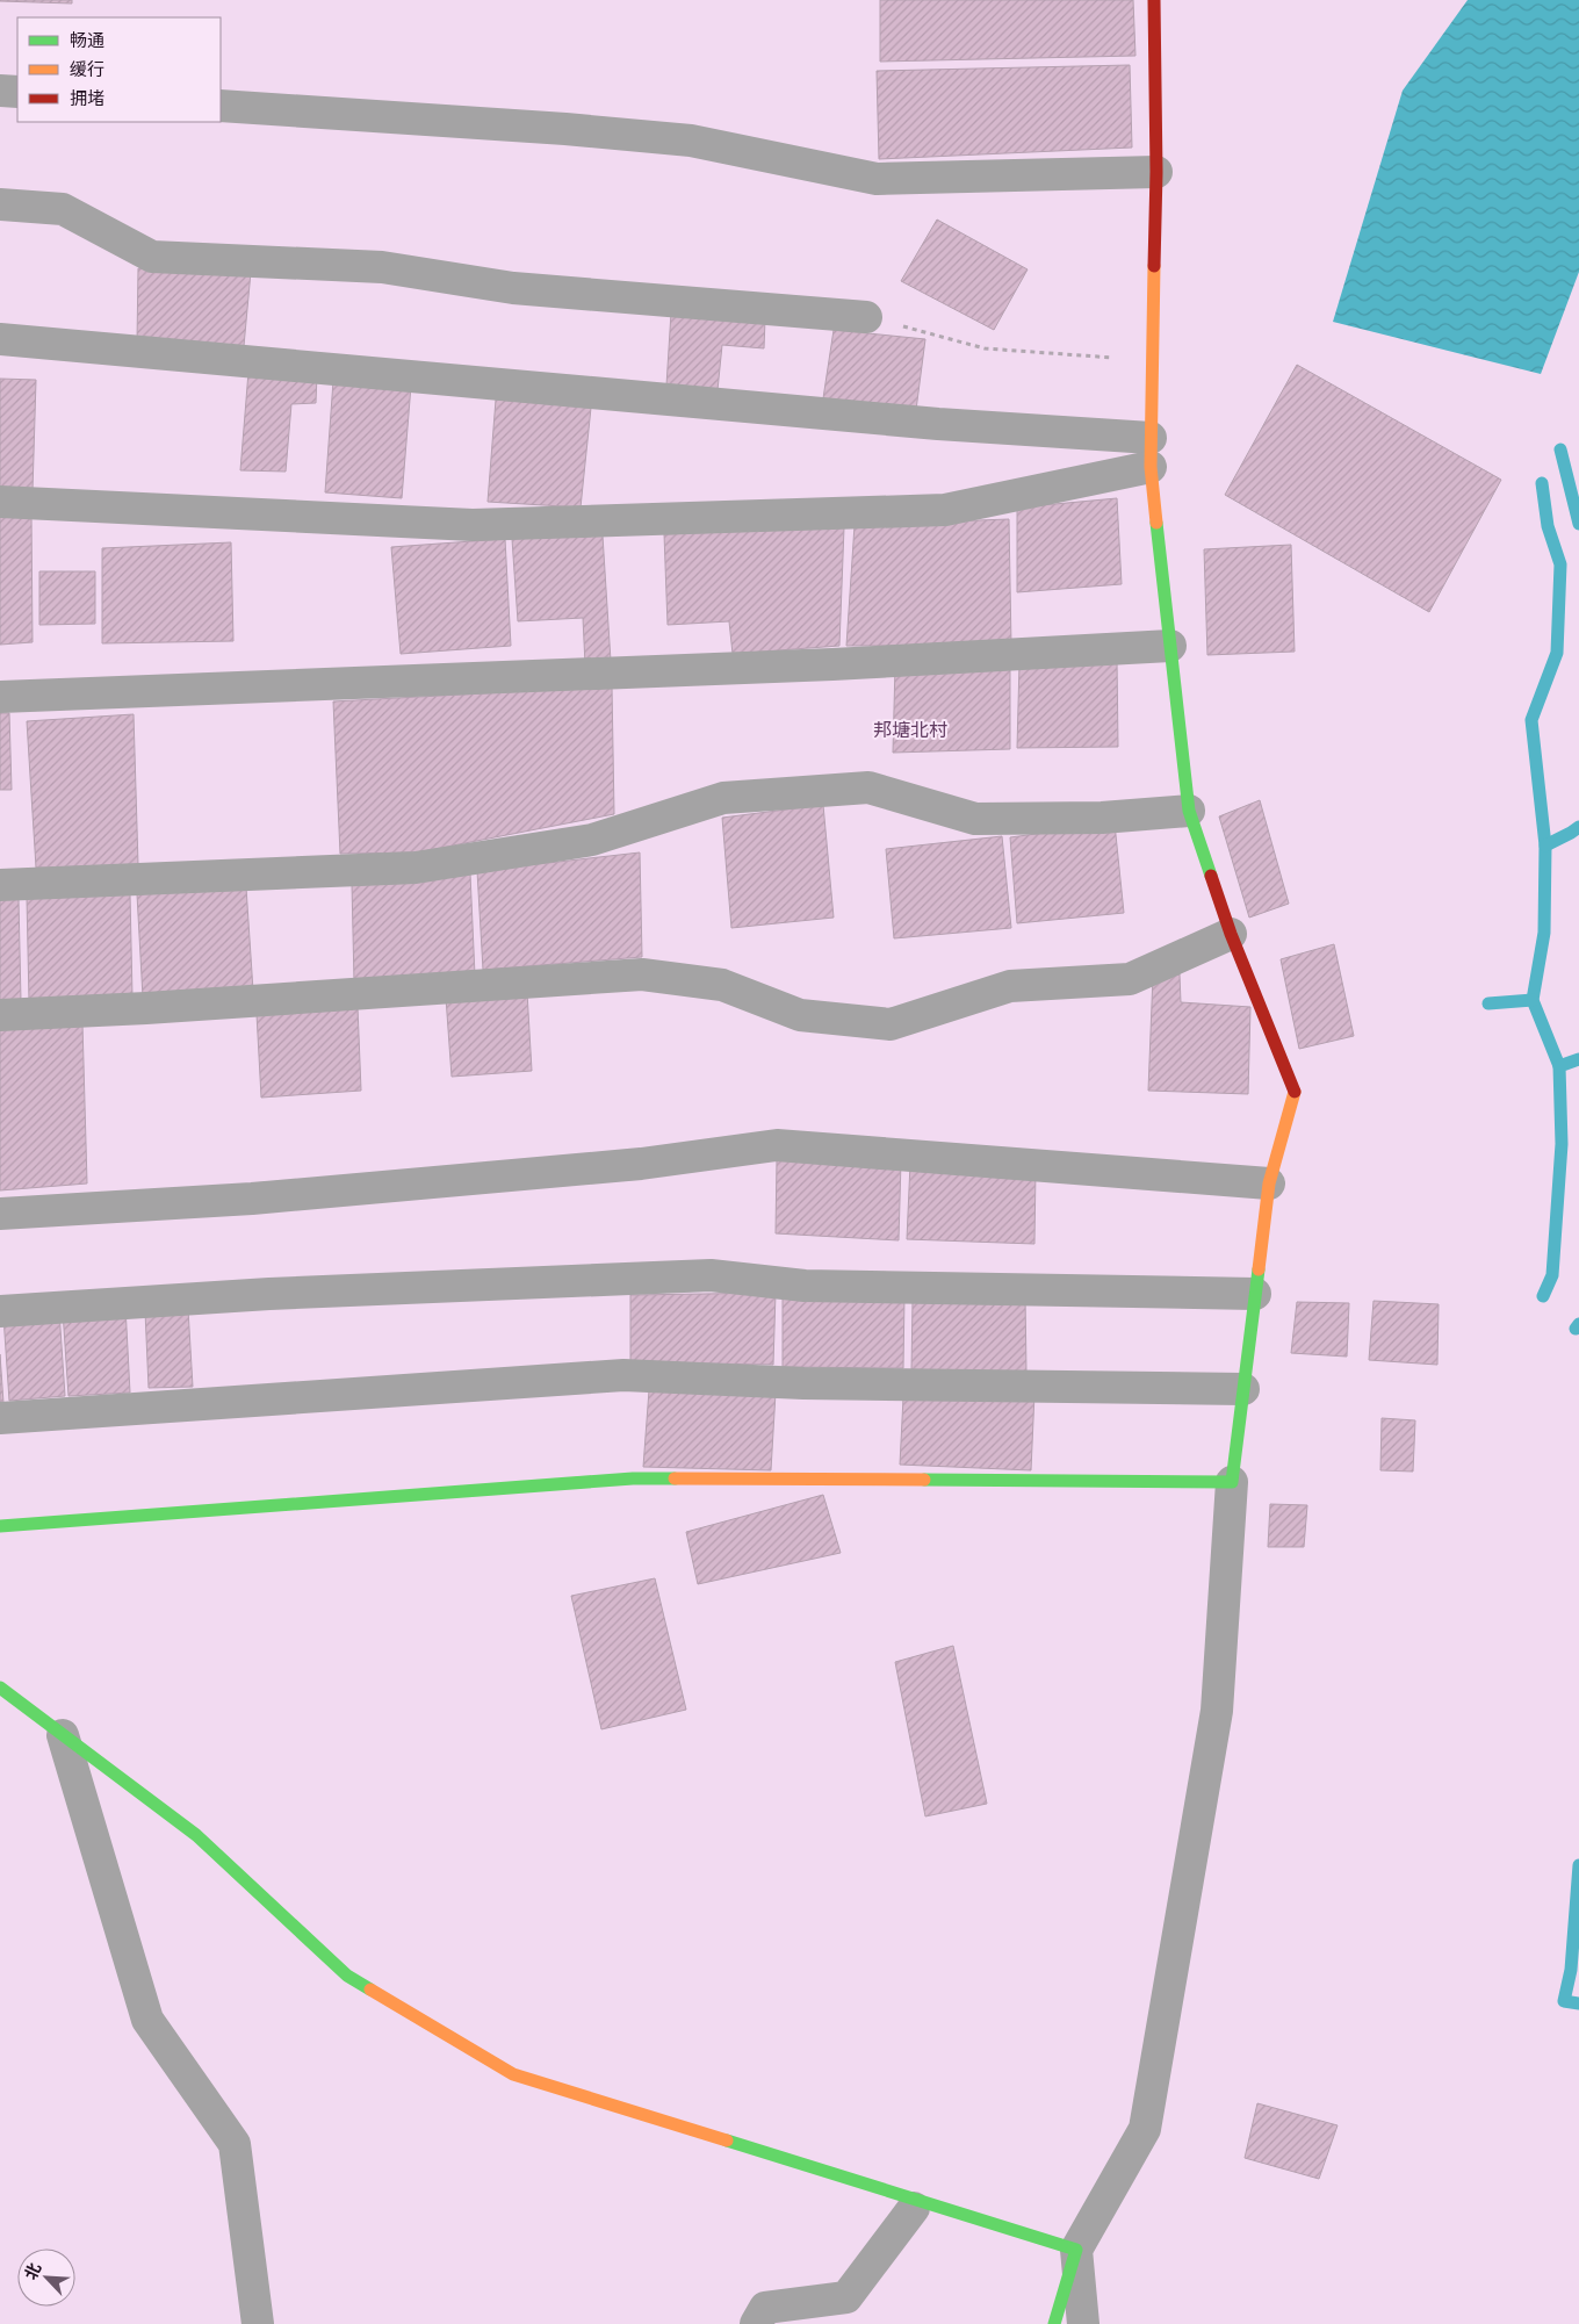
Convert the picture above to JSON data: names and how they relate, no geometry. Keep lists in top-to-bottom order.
{
  "districts": ["邦塘北村"],
  "legend": ["畅通", "缓行", "拥堵"],
  "north": "top left"
}
